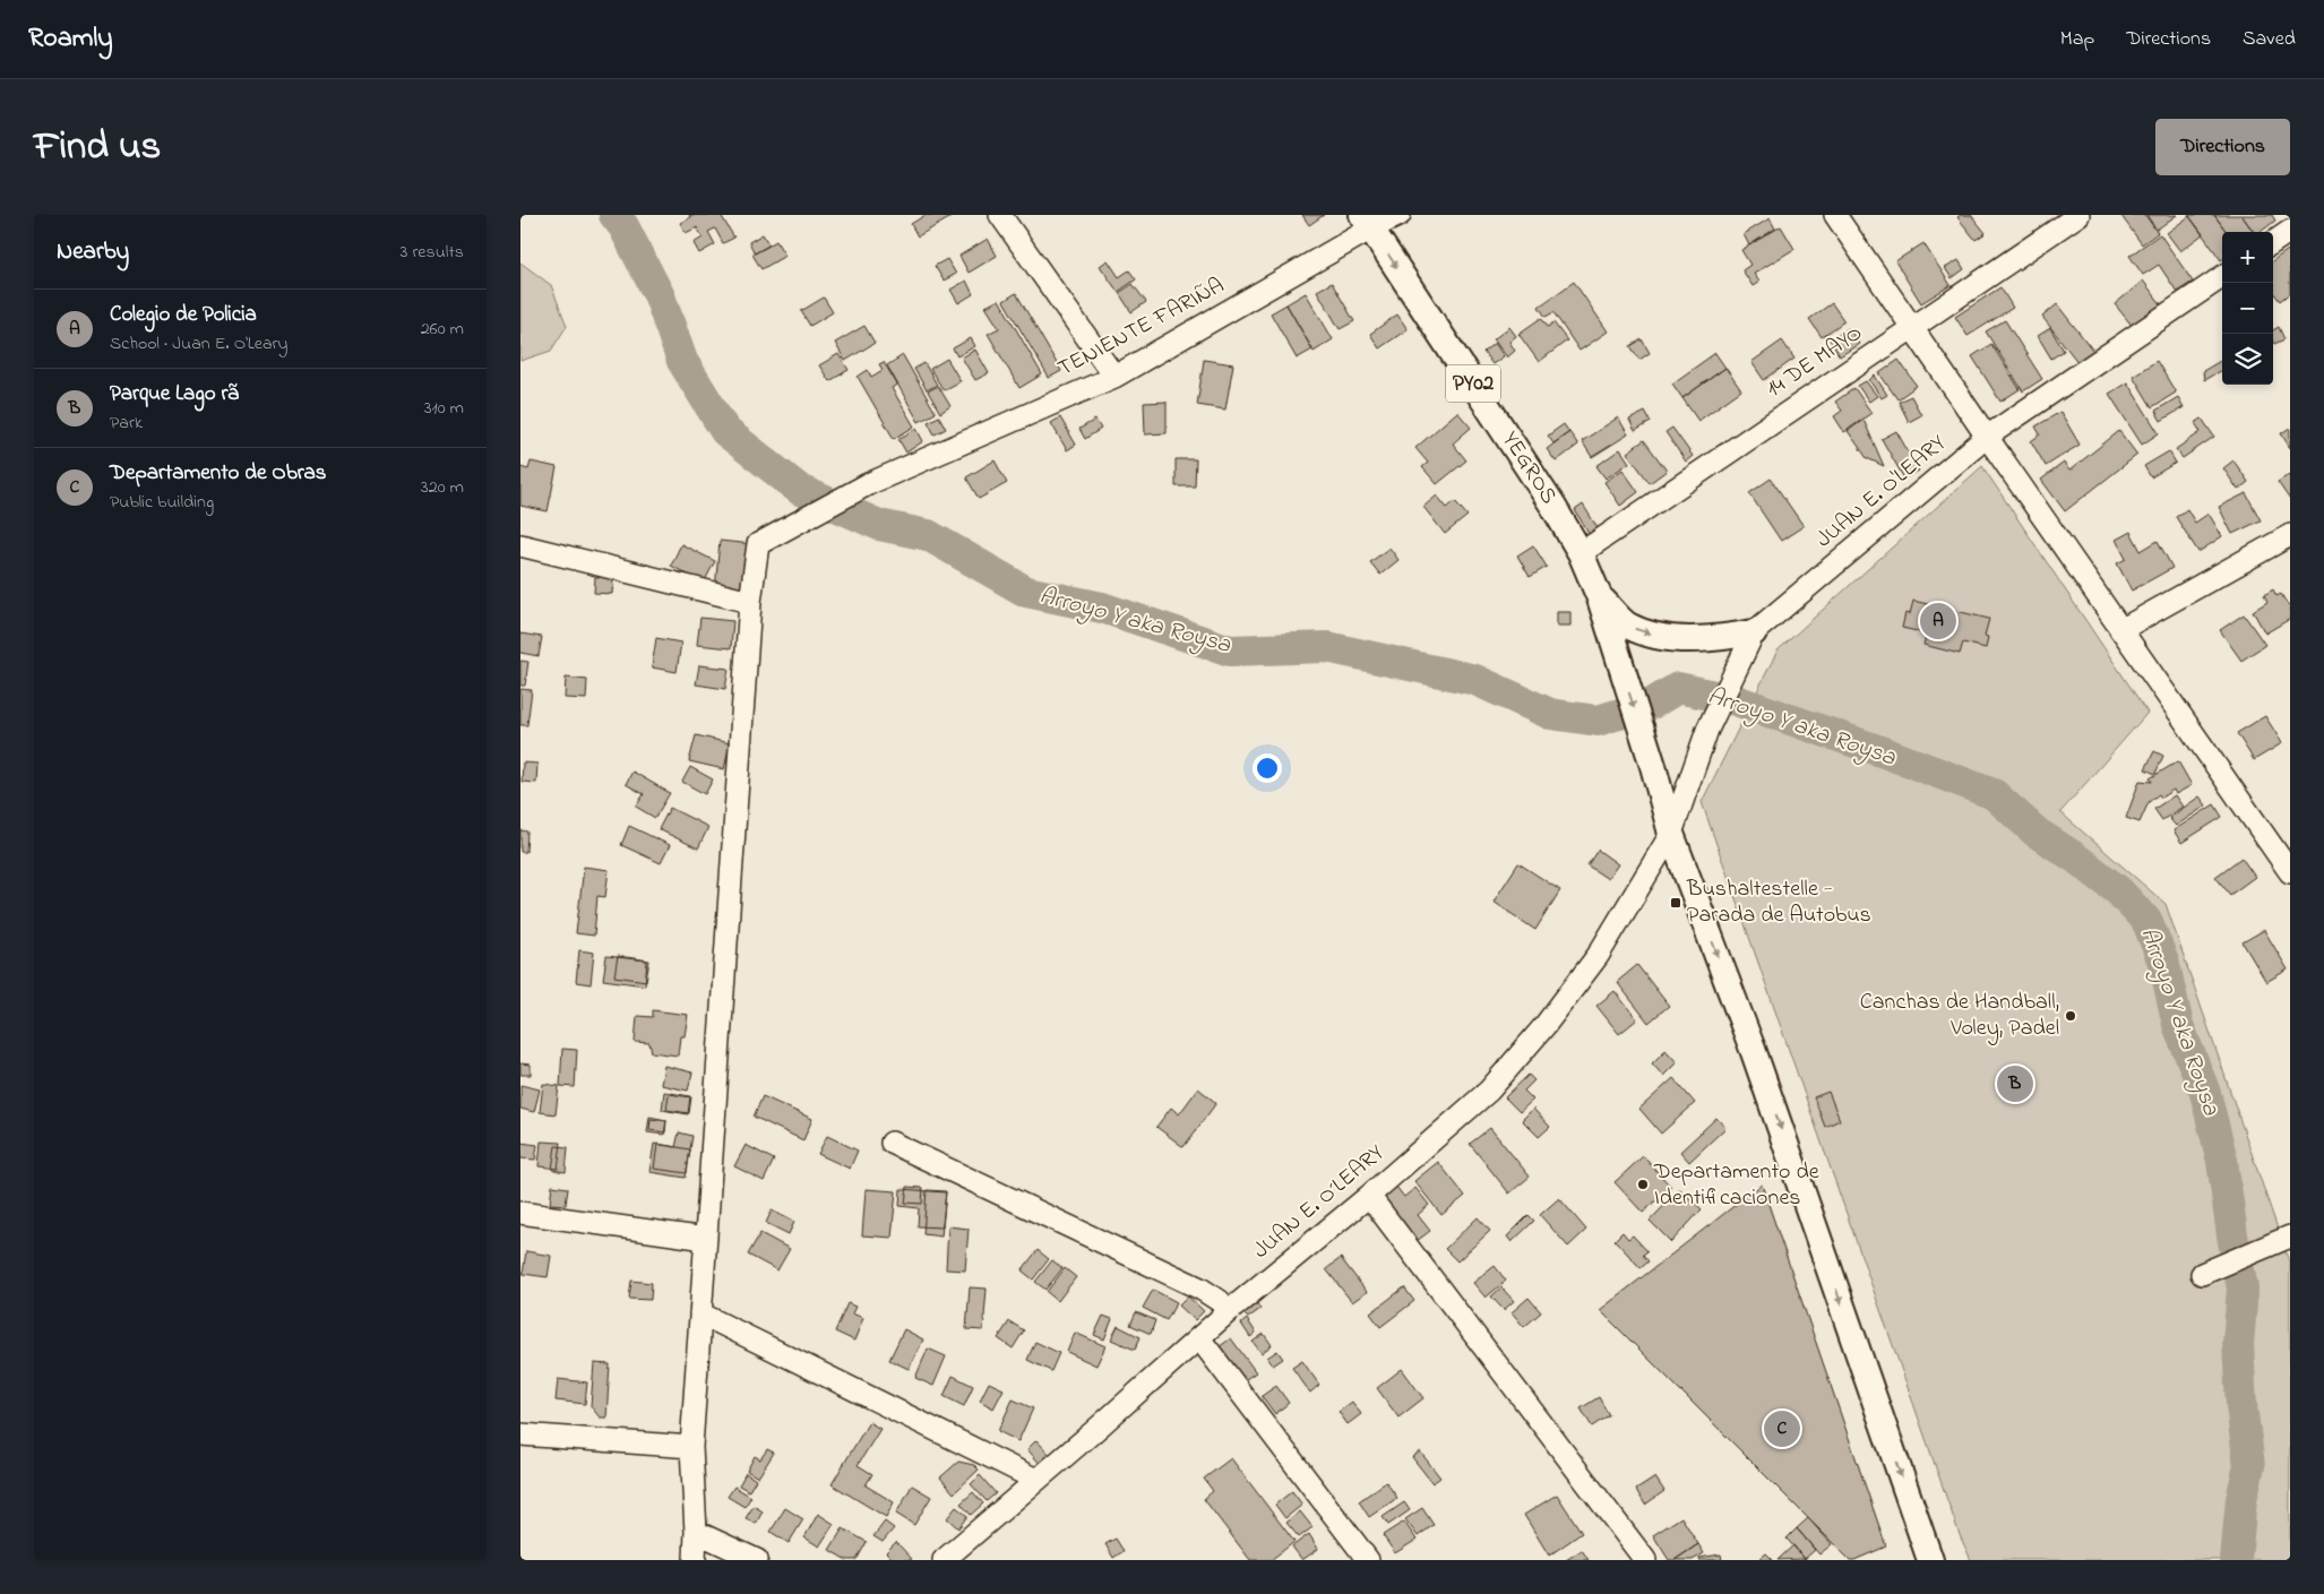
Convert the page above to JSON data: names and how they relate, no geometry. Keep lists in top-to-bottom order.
{
  "streets": {
    "main road": ["PY02", "YEGROS"],
    "street": [
      "TENIENTE FARIÑA",
      "14 DE MAYO",
      "JUAN E. O'LEARY",
      "JUAN E. O´LEARY"
    ]
  },
  "crossings": [
    ["TENIENTE FARIÑA", "YEGROS"],
    ["14 DE MAYO", "YEGROS"],
    ["PY02", "YEGROS"],
    ["PY02", "JUAN E. O'LEARY"],
    ["PY02", "JUAN E. O´LEARY"],
    ["YEGROS", "JUAN E. O'LEARY"],
    ["YEGROS", "JUAN E. O´LEARY"],
    ["JUAN E. O'LEARY", "JUAN E. O´LEARY"]
  ],
  "one_way": ["YEGROS"],
  "water": ["Arroyo Y aka Roysa"],
  "places": {
    "transit": ["Bushaltestelle - Parada de Autobus"],
    "other": ["Canchas de Handball, Voley, Padel", "Departamento de Identificaciones"]
  },
  "page": {
    "header": "Roamly",
    "nav": ["Map", "Directions", "Saved"],
    "title": "Find us",
    "buttons": "Directions",
    "heading": ["Nearby", "3 results"],
    "map_buttons": ["+", "−"],
    "list": [
      {
        "mark": "A",
        "name": "Colegio de Policia",
        "note": "School · Juan E. O'Leary",
        "value": "260 m"
      },
      {
        "mark": "B",
        "name": "Parque Lago rã",
        "note": "Park",
        "value": "310 m"
      },
      {
        "mark": "C",
        "name": "Departamento de Obras",
        "note": "Public building",
        "value": "320 m"
      }
    ],
    "pins": ["A", "B", "C"]
  }
}
